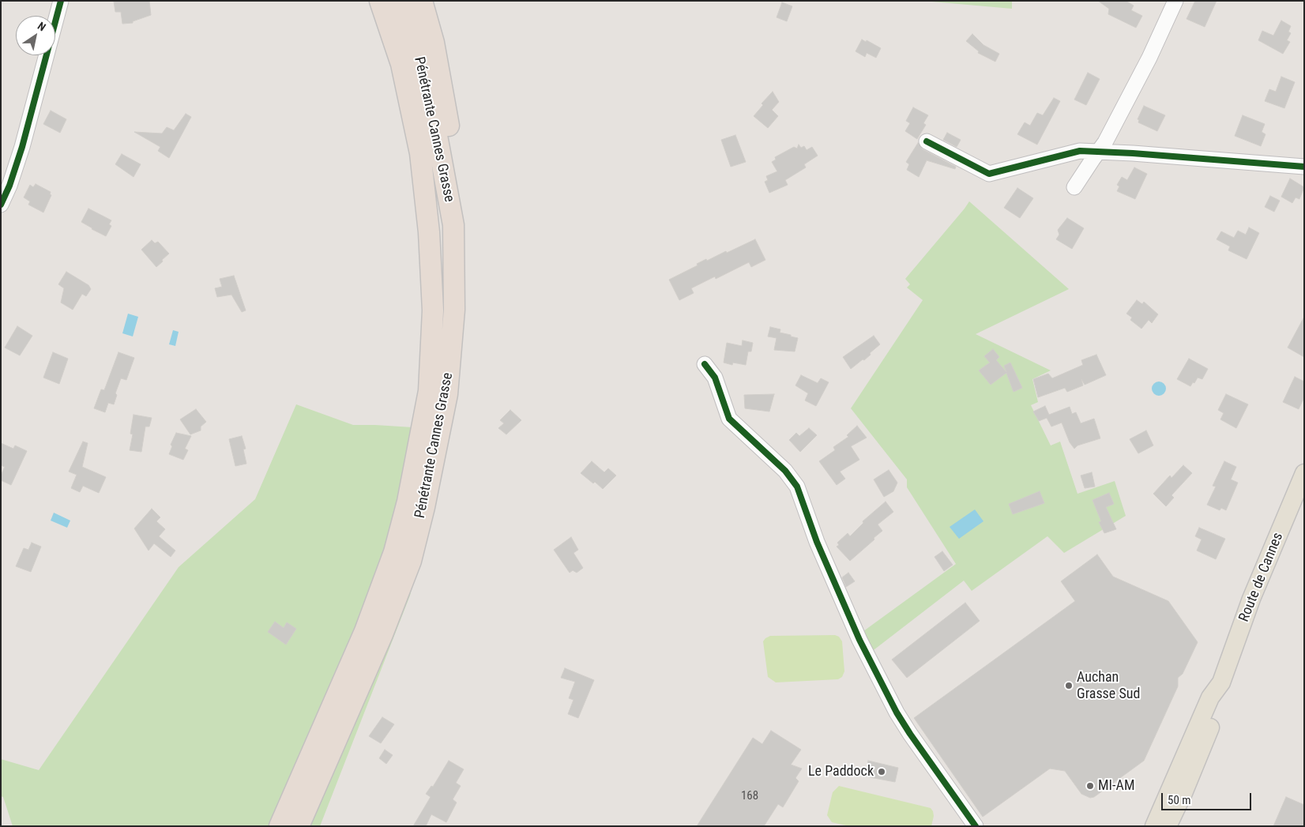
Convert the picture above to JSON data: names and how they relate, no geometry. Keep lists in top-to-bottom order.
{
  "streets": {
    "highway": ["Pénétrante Cannes Grasse"],
    "main road": ["Route de Cannes"]
  },
  "places": ["Auchan Grasse Sud", "Le Paddock", "MI-AM"],
  "house_numbers": ["168"],
  "scale_bar": "50 m",
  "north": "top right"
}
